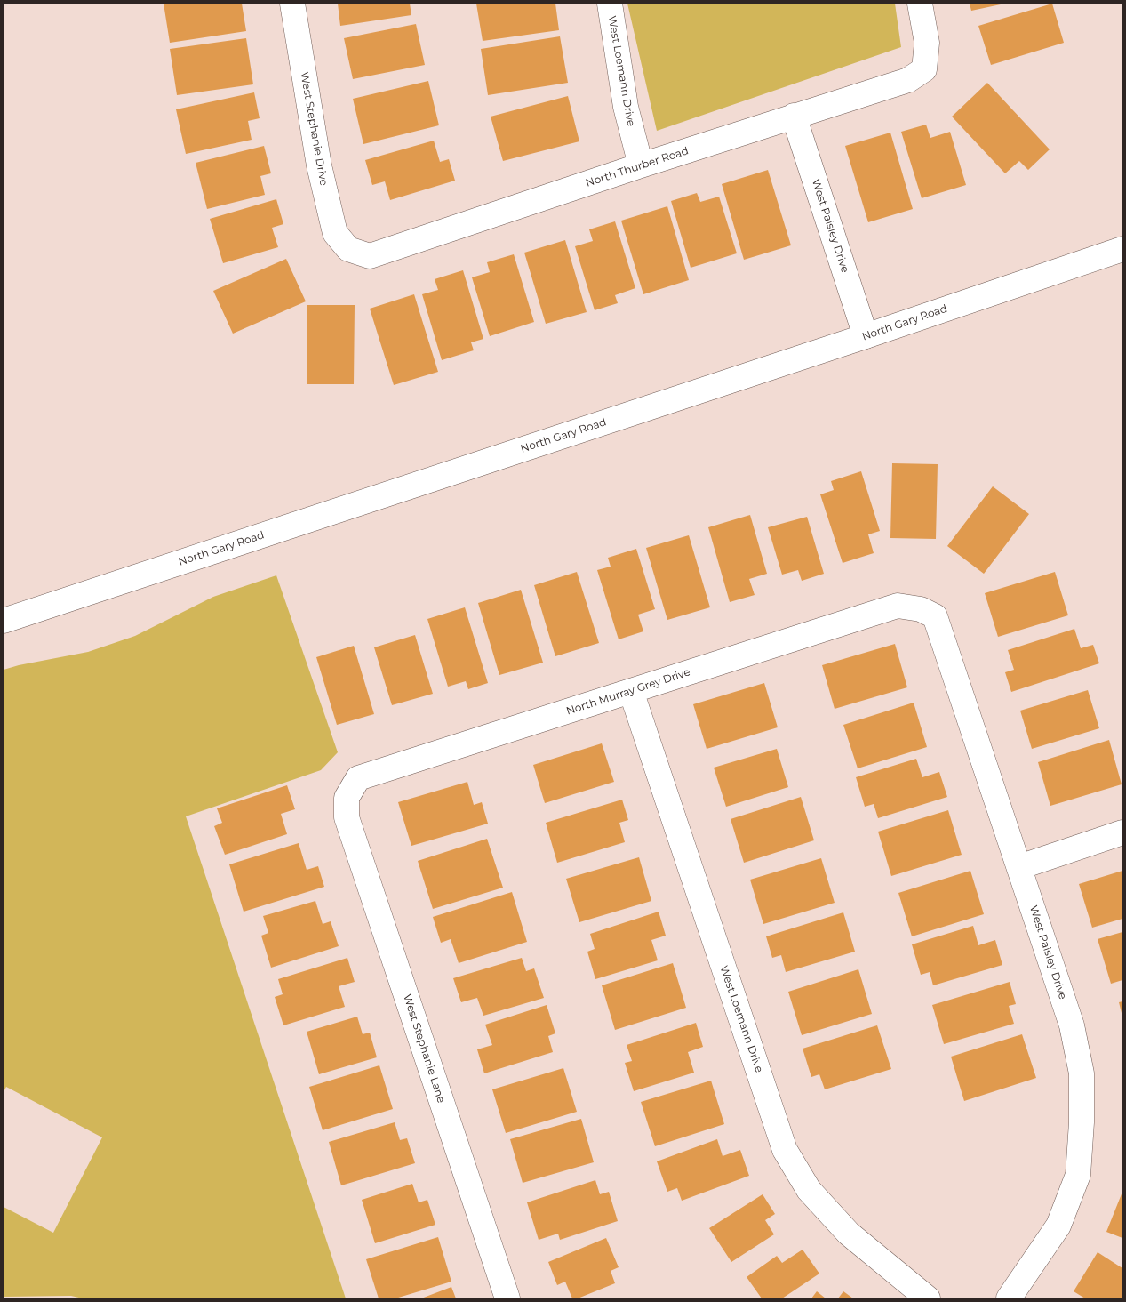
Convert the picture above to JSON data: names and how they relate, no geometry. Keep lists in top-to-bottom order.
{
  "streets": {
    "street": [
      "West Loemann Drive",
      "West Stephanie Drive",
      "North Thurber Road",
      "West Paisley Drive",
      "North Gary Road",
      "North Murray Grey Drive",
      "West Stephanie Lane"
    ]
  },
  "crossings": [
    ["West Loemann Drive", "North Thurber Road"],
    ["West Loemann Drive", "North Murray Grey Drive"],
    ["West Stephanie Drive", "North Thurber Road"],
    ["North Thurber Road", "West Paisley Drive"],
    ["West Paisley Drive", "North Gary Road"],
    ["West Paisley Drive", "North Murray Grey Drive"],
    ["North Murray Grey Drive", "West Stephanie Lane"]
  ]
}
